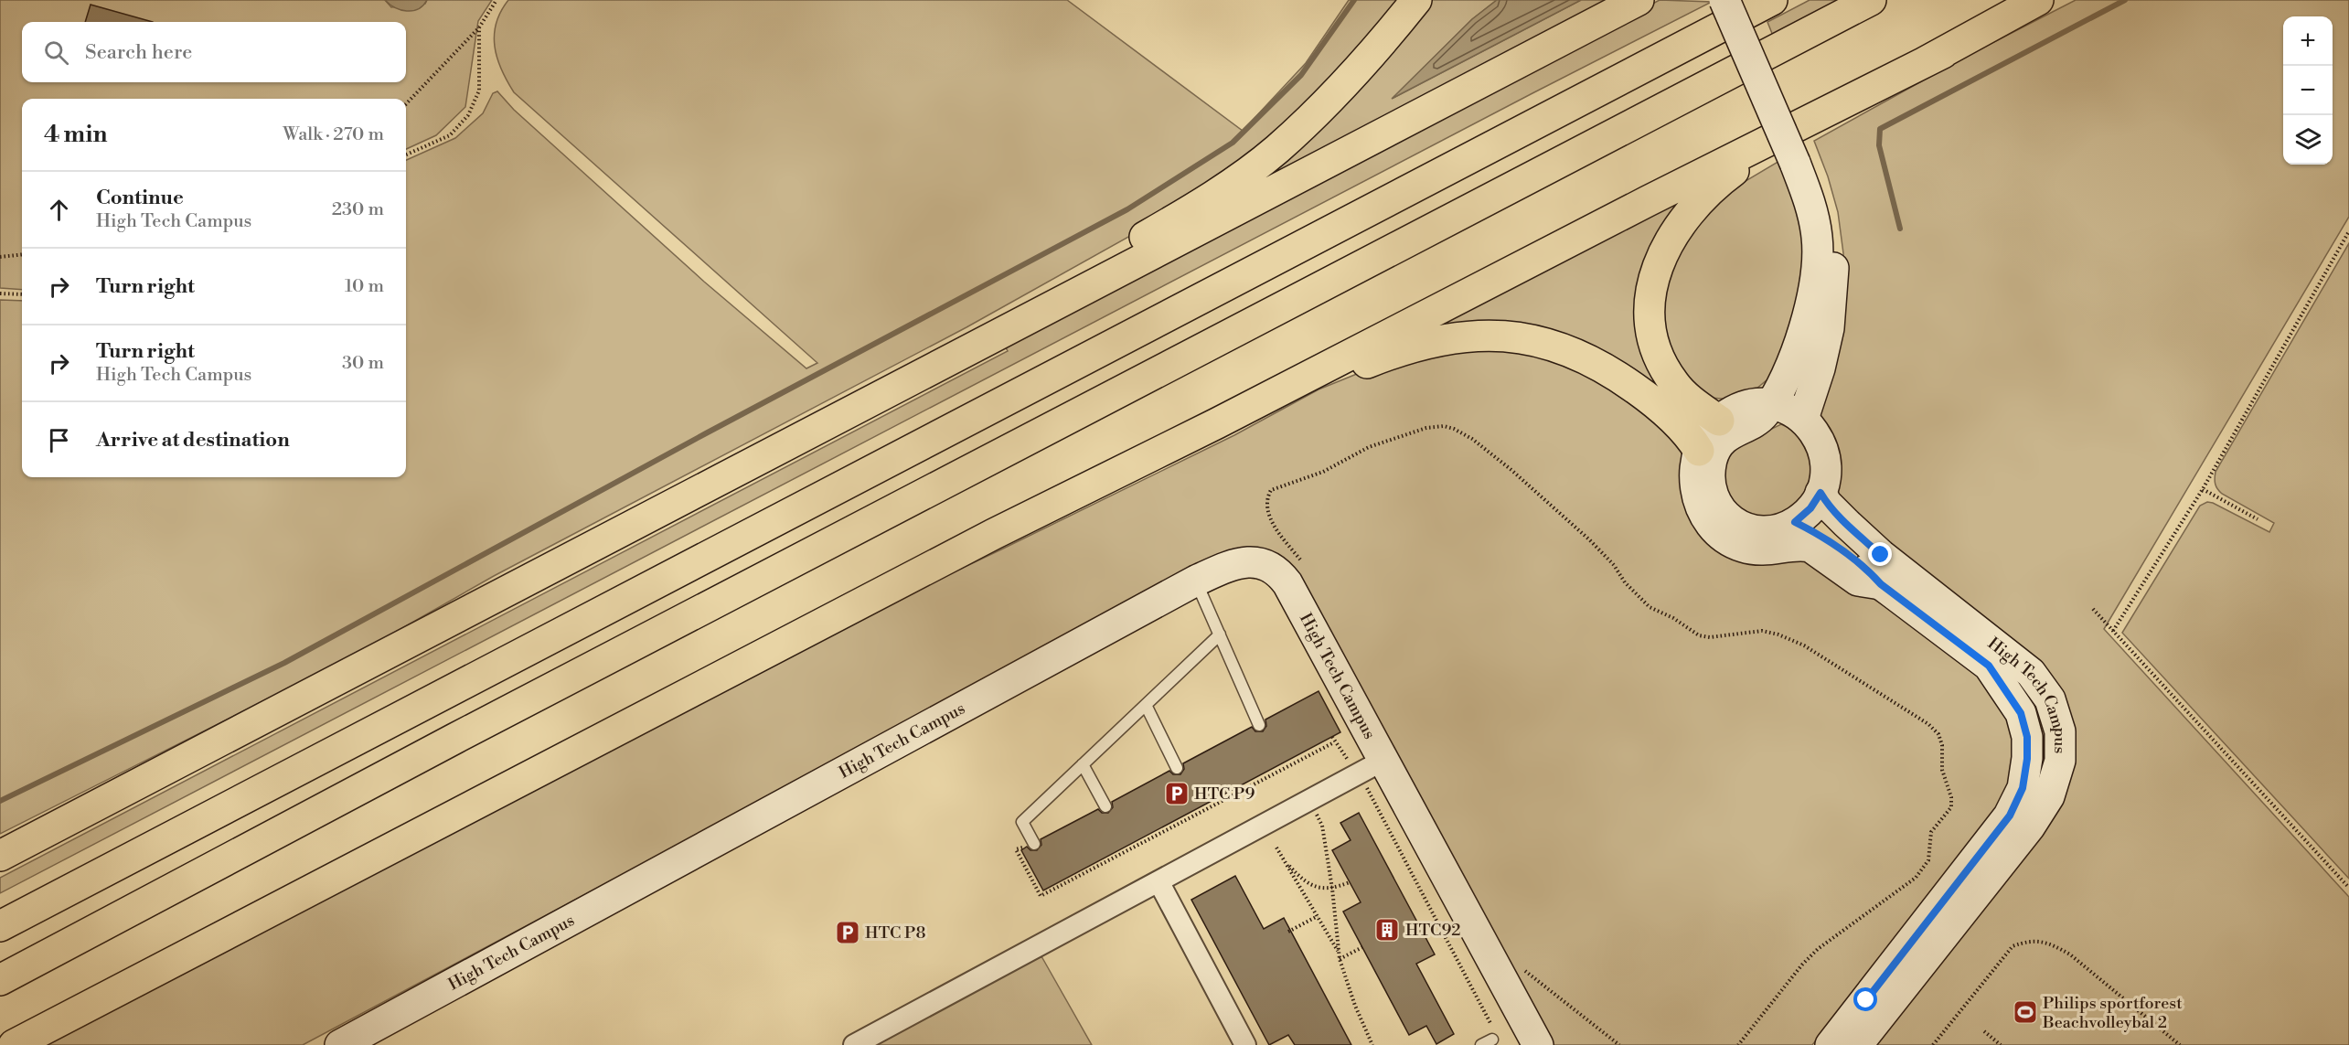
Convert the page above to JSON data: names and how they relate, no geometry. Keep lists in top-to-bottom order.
{
  "streets": {
    "street": ["High Tech Campus"]
  },
  "places": {
    "parking": ["HTC P9", "HTC P8"],
    "building": ["HTC92"],
    "sports": ["Philips sportforest Beachvolleybal 2"]
  },
  "page": {
    "map_buttons": ["+", "−"],
    "search": "Search here",
    "heading": ["4 min", "Walk · 270 m"],
    "list": [
      ["Continue", "High Tech Campus", "230 m"],
      ["Turn right", "10 m"],
      ["Turn right", "High Tech Campus", "30 m"],
      "Arrive at destination"
    ]
  }
}
